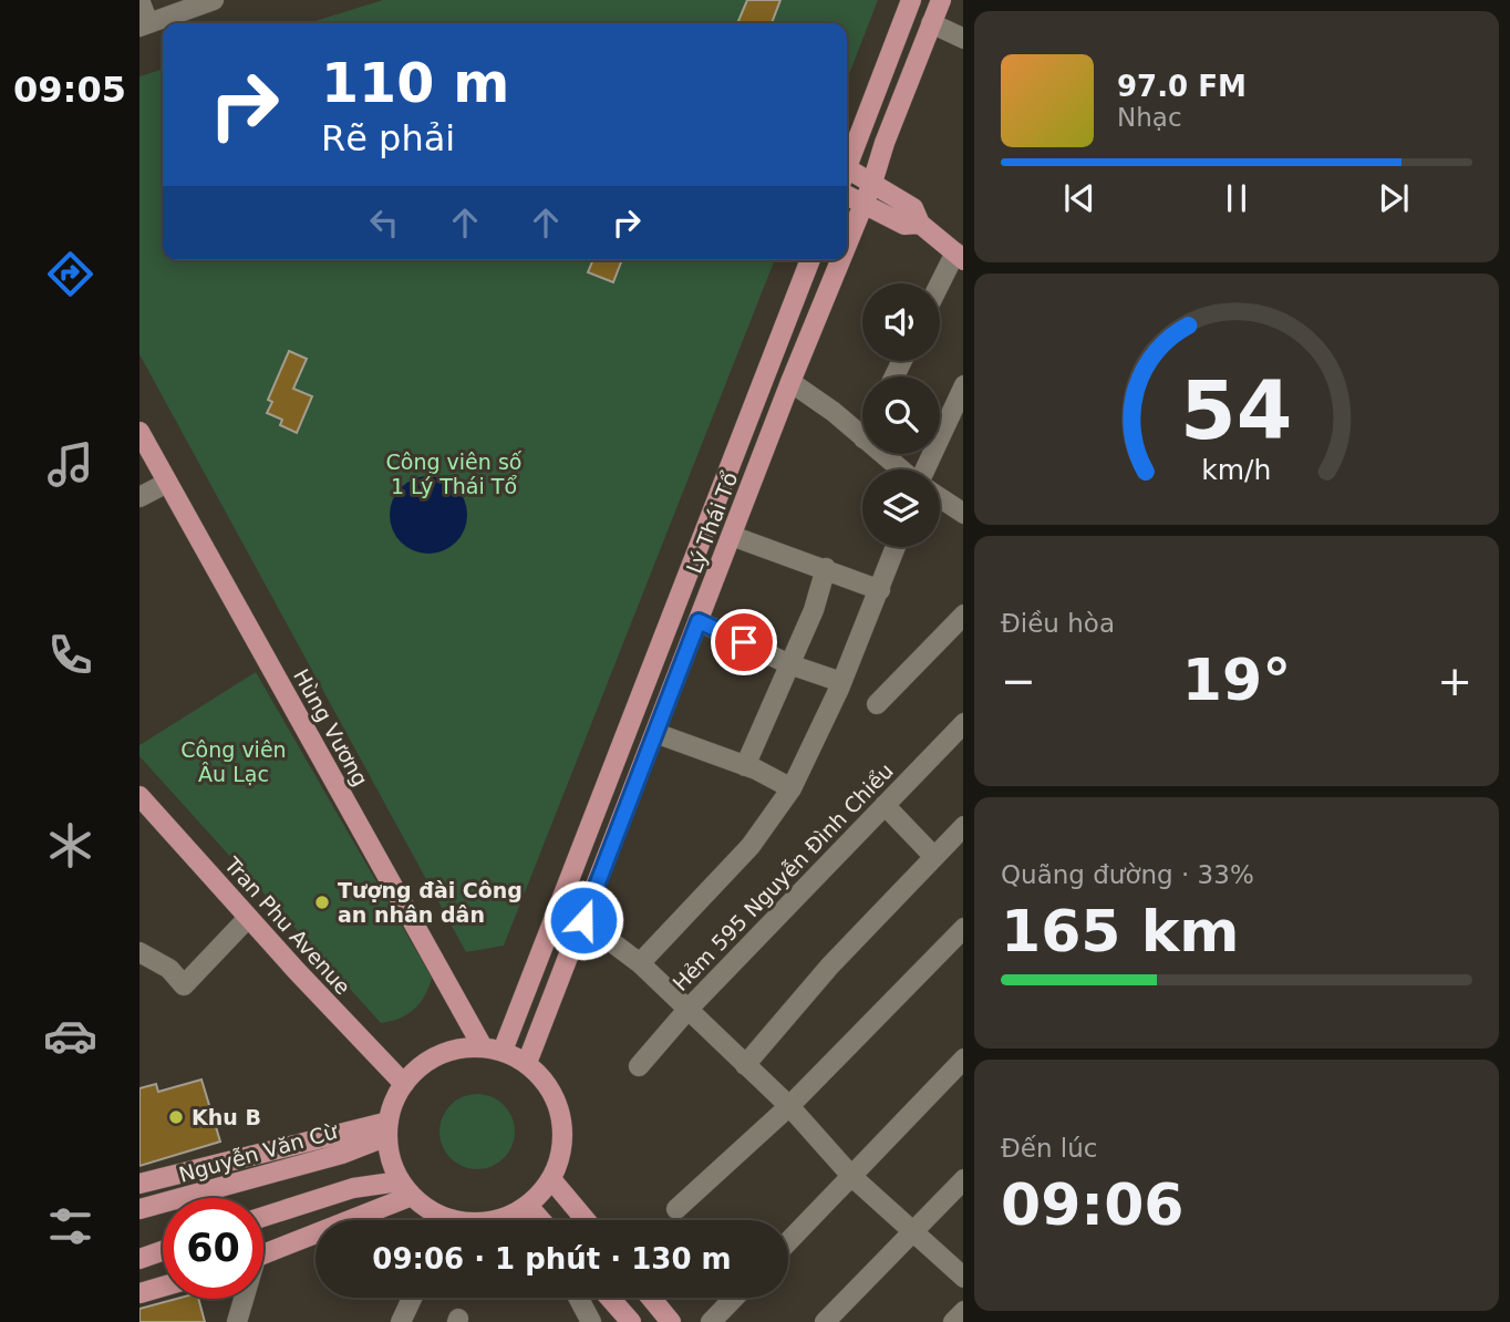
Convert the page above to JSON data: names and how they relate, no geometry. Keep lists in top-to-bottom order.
{
  "streets": {
    "main road": [
      "Lý Thái Tổ",
      "Hùng Vương",
      "Tran Phu Avenue",
      "Nguyễn Văn Cừ"
    ],
    "street": ["Hẻm 595 Nguyễn Ðình Chiểu"]
  },
  "parks": ["Công viên số 1 Lý Thái Tổ", "Công viên Âu Lạc"],
  "places": ["Tượng đài Công an nhân dân", "Khu B"],
  "page": {
    "tabs": "09:05",
    "turn": ["110 m", "Rẽ phải"],
    "song": ["97.0 FM", "Nhạc"],
    "tile": [
      "Điều hòa",
      ["Quãng đường · 33%", "165 km"],
      ["Đến lúc", "09:06"]
    ],
    "heat": ["−", "19°", "+"],
    "limit": "60",
    "trip": "09:06 · 1 phút · 130 m",
    "gauge": ["54", "km/h"]
  }
}
